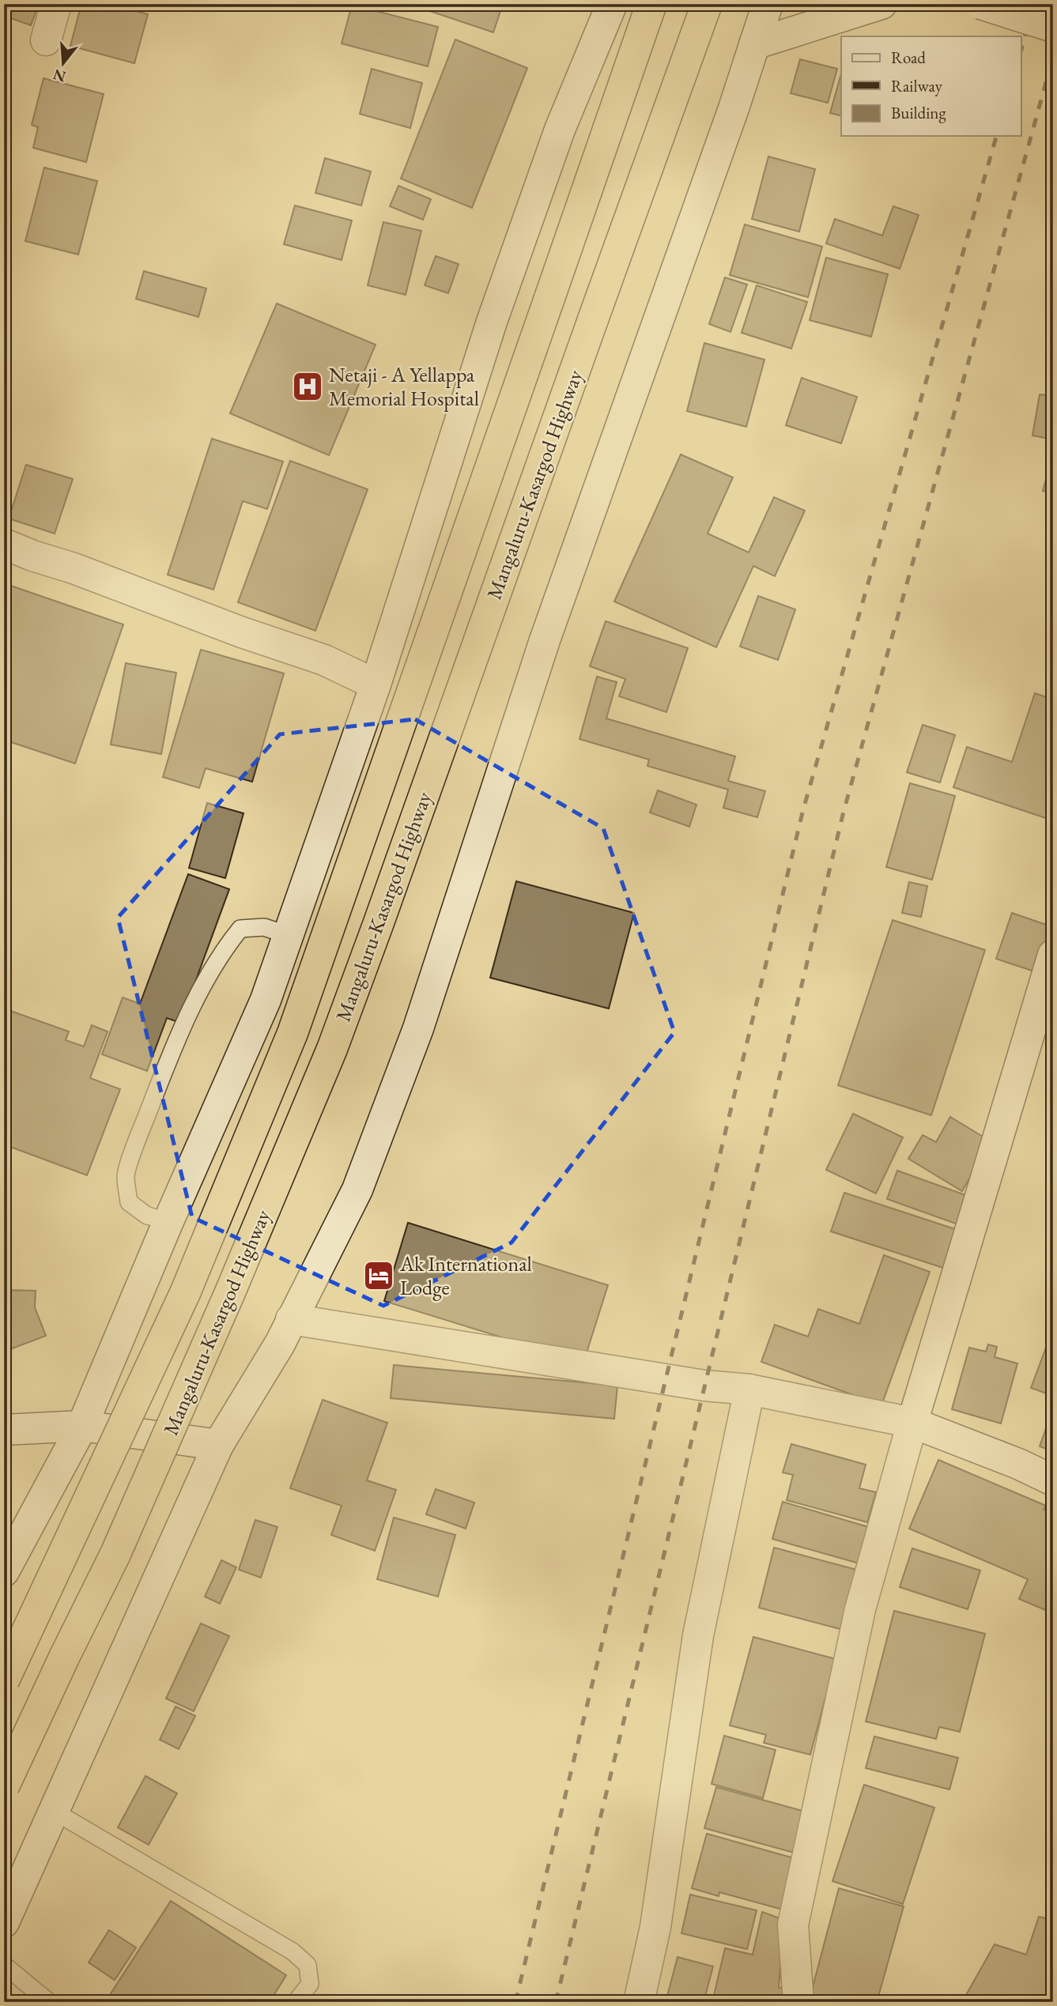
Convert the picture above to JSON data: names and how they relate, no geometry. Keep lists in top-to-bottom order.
{
  "streets": {
    "highway": ["Mangaluru-Kasargod Highway"]
  },
  "places": {
    "hospital": ["Netaji - A Yellappa Memorial Hospital"],
    "hotel": ["Ak International Lodge"]
  },
  "legend": ["Road", "Railway", "Building"],
  "north": "bottom"
}
